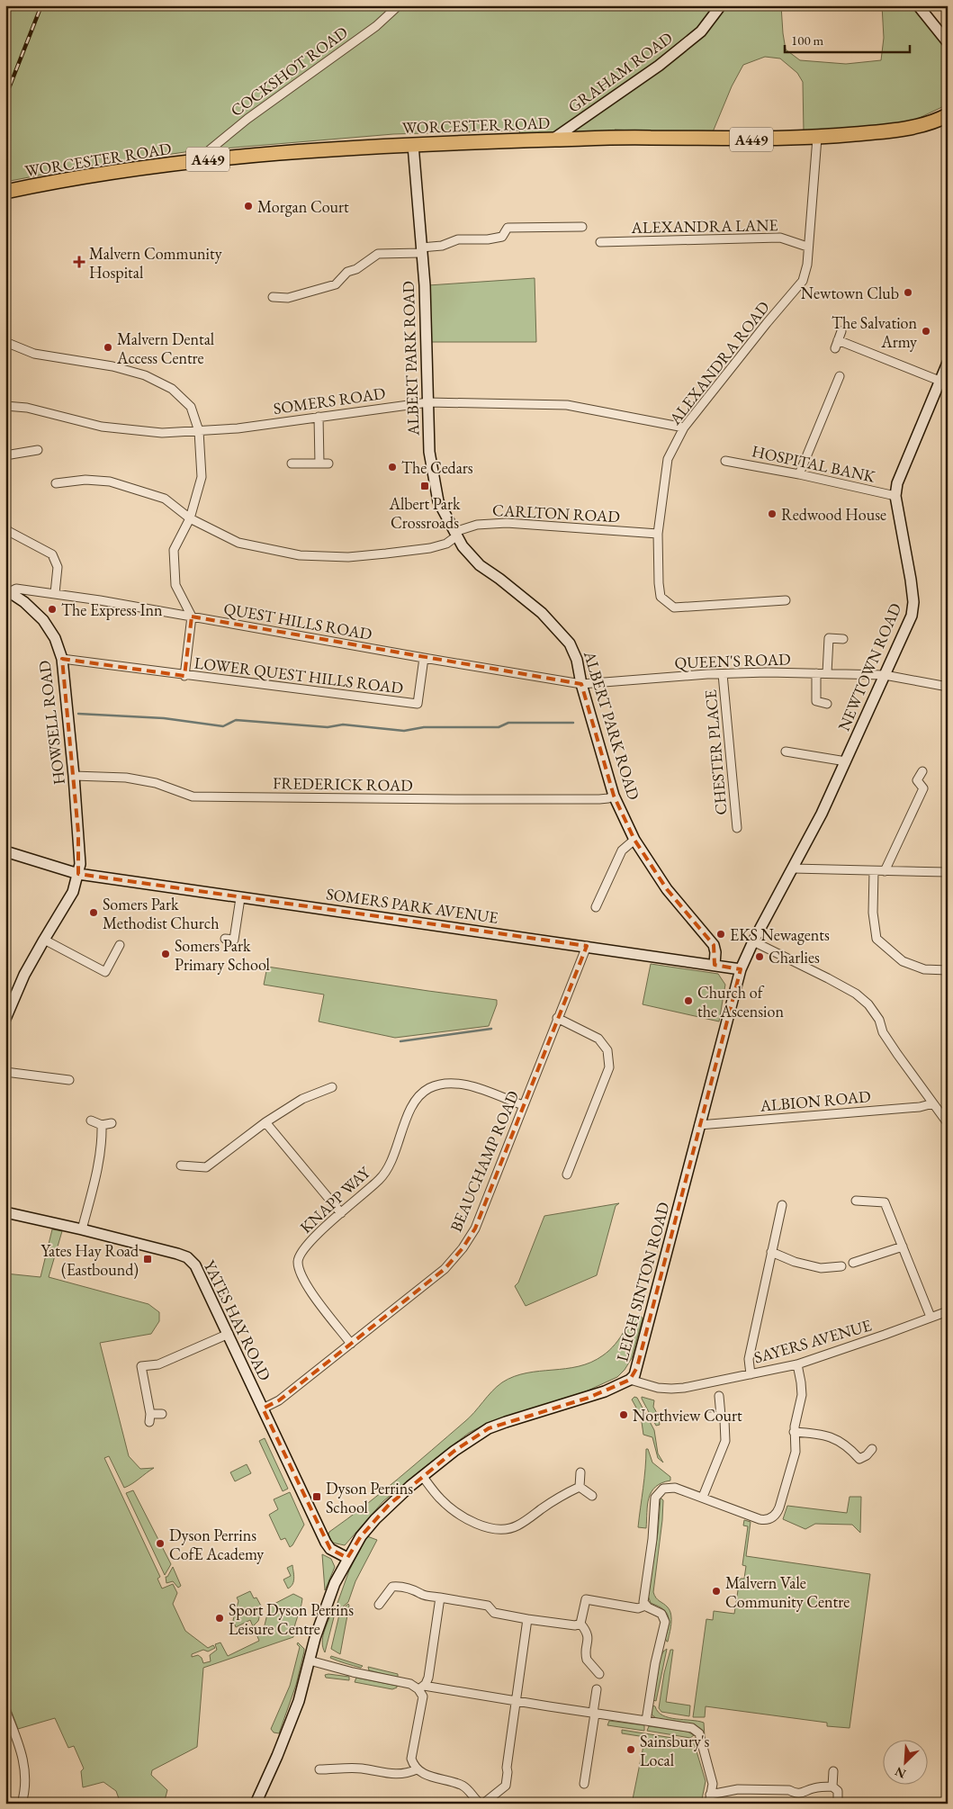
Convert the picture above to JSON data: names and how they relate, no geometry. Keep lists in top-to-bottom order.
{
  "streets": {
    "highway": ["WORCESTER ROAD", "A449"],
    "street": [
      "COCKSHOT ROAD",
      "GRAHAM ROAD",
      "ALEXANDRA LANE",
      "ALBERT PARK ROAD",
      "ALEXANDRA ROAD",
      "SOMERS ROAD",
      "HOSPITAL BANK",
      "CARLTON ROAD",
      "QUEST HILLS ROAD",
      "QUEEN'S ROAD",
      "NEWTOWN ROAD",
      "LOWER QUEST HILLS ROAD",
      "HOWSELL ROAD",
      "CHESTER PLACE",
      "FREDERICK ROAD",
      "SOMERS PARK AVENUE",
      "ALBION ROAD",
      "BEAUCHAMP ROAD",
      "KNAPP WAY",
      "LEIGH SINTON ROAD",
      "YATES HAY ROAD",
      "SAYERS AVENUE"
    ]
  },
  "crossings": [
    ["COCKSHOT ROAD", "WORCESTER ROAD"],
    ["GRAHAM ROAD", "WORCESTER ROAD"],
    ["WORCESTER ROAD", "ALBERT PARK ROAD"],
    ["WORCESTER ROAD", "ALEXANDRA ROAD"],
    ["ALEXANDRA LANE", "ALEXANDRA ROAD"],
    ["ALBERT PARK ROAD", "SOMERS ROAD"],
    ["ALBERT PARK ROAD", "CARLTON ROAD"],
    ["ALBERT PARK ROAD", "QUEST HILLS ROAD"],
    ["ALBERT PARK ROAD", "QUEEN'S ROAD"],
    ["ALBERT PARK ROAD", "FREDERICK ROAD"],
    ["ALBERT PARK ROAD", "SOMERS PARK AVENUE"],
    ["ALEXANDRA ROAD", "SOMERS ROAD"],
    ["ALEXANDRA ROAD", "CARLTON ROAD"],
    ["HOSPITAL BANK", "NEWTOWN ROAD"],
    ["QUEST HILLS ROAD", "QUEEN'S ROAD"],
    ["QUEST HILLS ROAD", "LOWER QUEST HILLS ROAD"],
    ["QUEST HILLS ROAD", "HOWSELL ROAD"],
    ["QUEEN'S ROAD", "NEWTOWN ROAD"],
    ["QUEEN'S ROAD", "CHESTER PLACE"],
    ["NEWTOWN ROAD", "SOMERS PARK AVENUE"],
    ["NEWTOWN ROAD", "LEIGH SINTON ROAD"],
    ["LOWER QUEST HILLS ROAD", "HOWSELL ROAD"],
    ["HOWSELL ROAD", "FREDERICK ROAD"],
    ["HOWSELL ROAD", "SOMERS PARK AVENUE"],
    ["SOMERS PARK AVENUE", "BEAUCHAMP ROAD"],
    ["SOMERS PARK AVENUE", "LEIGH SINTON ROAD"],
    ["ALBION ROAD", "LEIGH SINTON ROAD"],
    ["BEAUCHAMP ROAD", "KNAPP WAY"],
    ["BEAUCHAMP ROAD", "YATES HAY ROAD"],
    ["LEIGH SINTON ROAD", "YATES HAY ROAD"],
    ["LEIGH SINTON ROAD", "SAYERS AVENUE"]
  ],
  "places": {
    "other": [
      "Morgan Court",
      "Newtown Club",
      "The Salvation Army",
      "Malvern Dental Access Centre",
      "The Cedars",
      "Redwood House",
      "The Express Inn",
      "Somers Park Methodist Church",
      "EKS Newagents",
      "Somers Park Primary School",
      "Charlies",
      "Church of the Ascension",
      "Northview Court",
      "Dyson Perrins CofE Academy",
      "Malvern Vale Community Centre",
      "Sport Dyson Perrins Leisure Centre",
      "Sainsbury's Local"
    ],
    "health": ["Malvern Community Hospital"],
    "transit": ["Albert Park Crossroads", "Yates Hay Road (Eastbound)", "Dyson Perrins School"]
  },
  "scale_bar": "100 m",
  "north": "bottom left"
}
